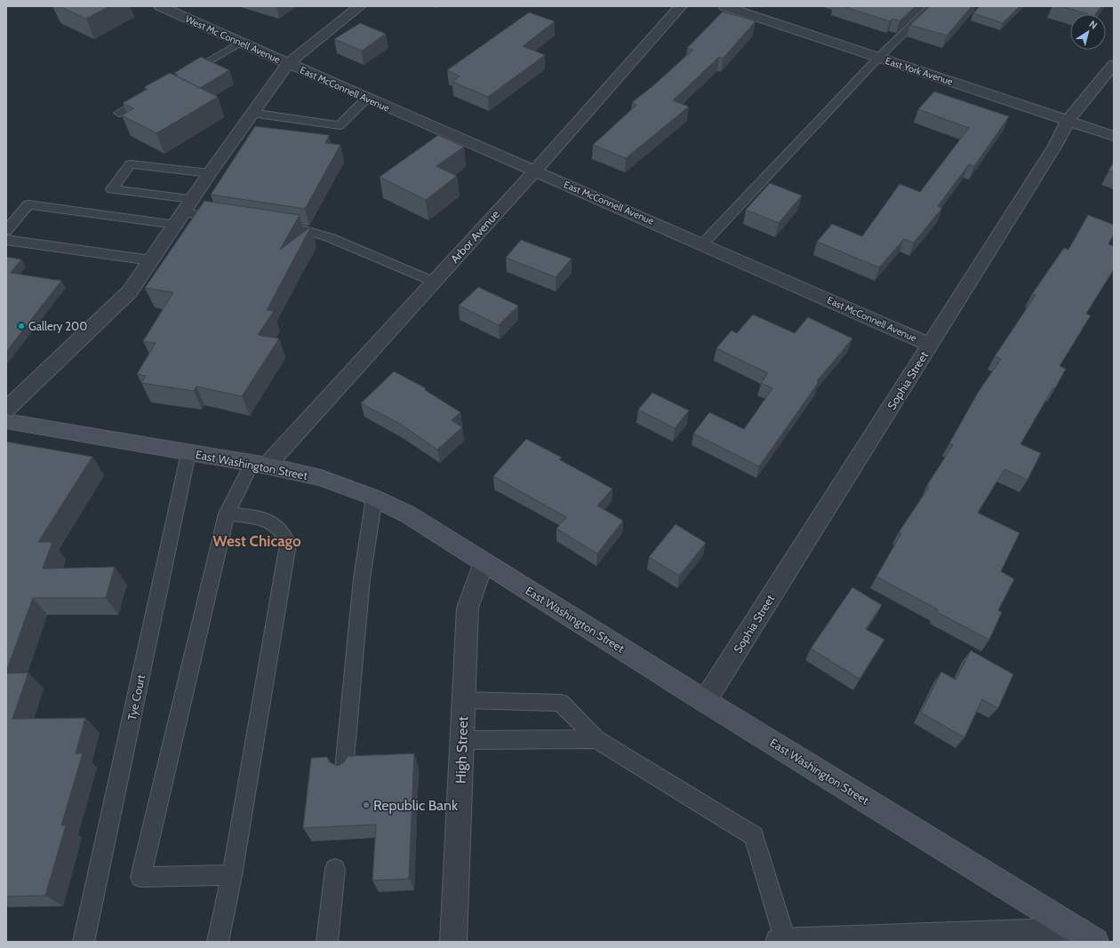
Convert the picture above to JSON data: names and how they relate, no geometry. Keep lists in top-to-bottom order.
{
  "streets": {
    "main road": ["East Washington Street"],
    "street": [
      "West Mc Connell Avenue",
      "East York Avenue",
      "East McConnell Avenue",
      "Arbor Avenue",
      "Sophia Street",
      "High Street"
    ],
    "lane": ["Tye Court"]
  },
  "crossings": [
    ["West Mc Connell Avenue", "East McConnell Avenue"],
    ["East York Avenue", "Sophia Street"],
    ["East McConnell Avenue", "Arbor Avenue"],
    ["East McConnell Avenue", "Sophia Street"],
    ["Arbor Avenue", "East Washington Street"],
    ["Sophia Street", "East Washington Street"],
    ["East Washington Street", "Tye Court"],
    ["East Washington Street", "High Street"]
  ],
  "districts": ["West Chicago"],
  "places": ["Gallery 200", "Republic Bank"],
  "north": "top right"
}
